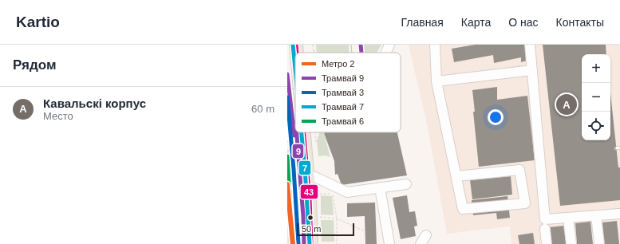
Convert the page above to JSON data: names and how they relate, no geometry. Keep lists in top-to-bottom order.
{
  "lines": [
    "tram line 9",
    "tram line 7",
    "transit line 43",
    "tram line 3",
    "tram line 6",
    "metro line 2"
  ],
  "legend": [
    "Метро 2",
    "Трамвай 9",
    "Трамвай 3",
    "Трамвай 7",
    "Трамвай 6"
  ],
  "scale_bar": "50 m",
  "page": {
    "header": "Kartio",
    "nav": [
      "Главная",
      "Карта",
      "О нас",
      "Контакты"
    ],
    "heading": "Рядом",
    "map_buttons": ["+", "−"],
    "list": [
      {
        "mark": "A",
        "name": "Кавальскі корпус",
        "note": "Место",
        "value": "60 m"
      }
    ],
    "pins": "A",
    "scale": "50 m"
  }
}
